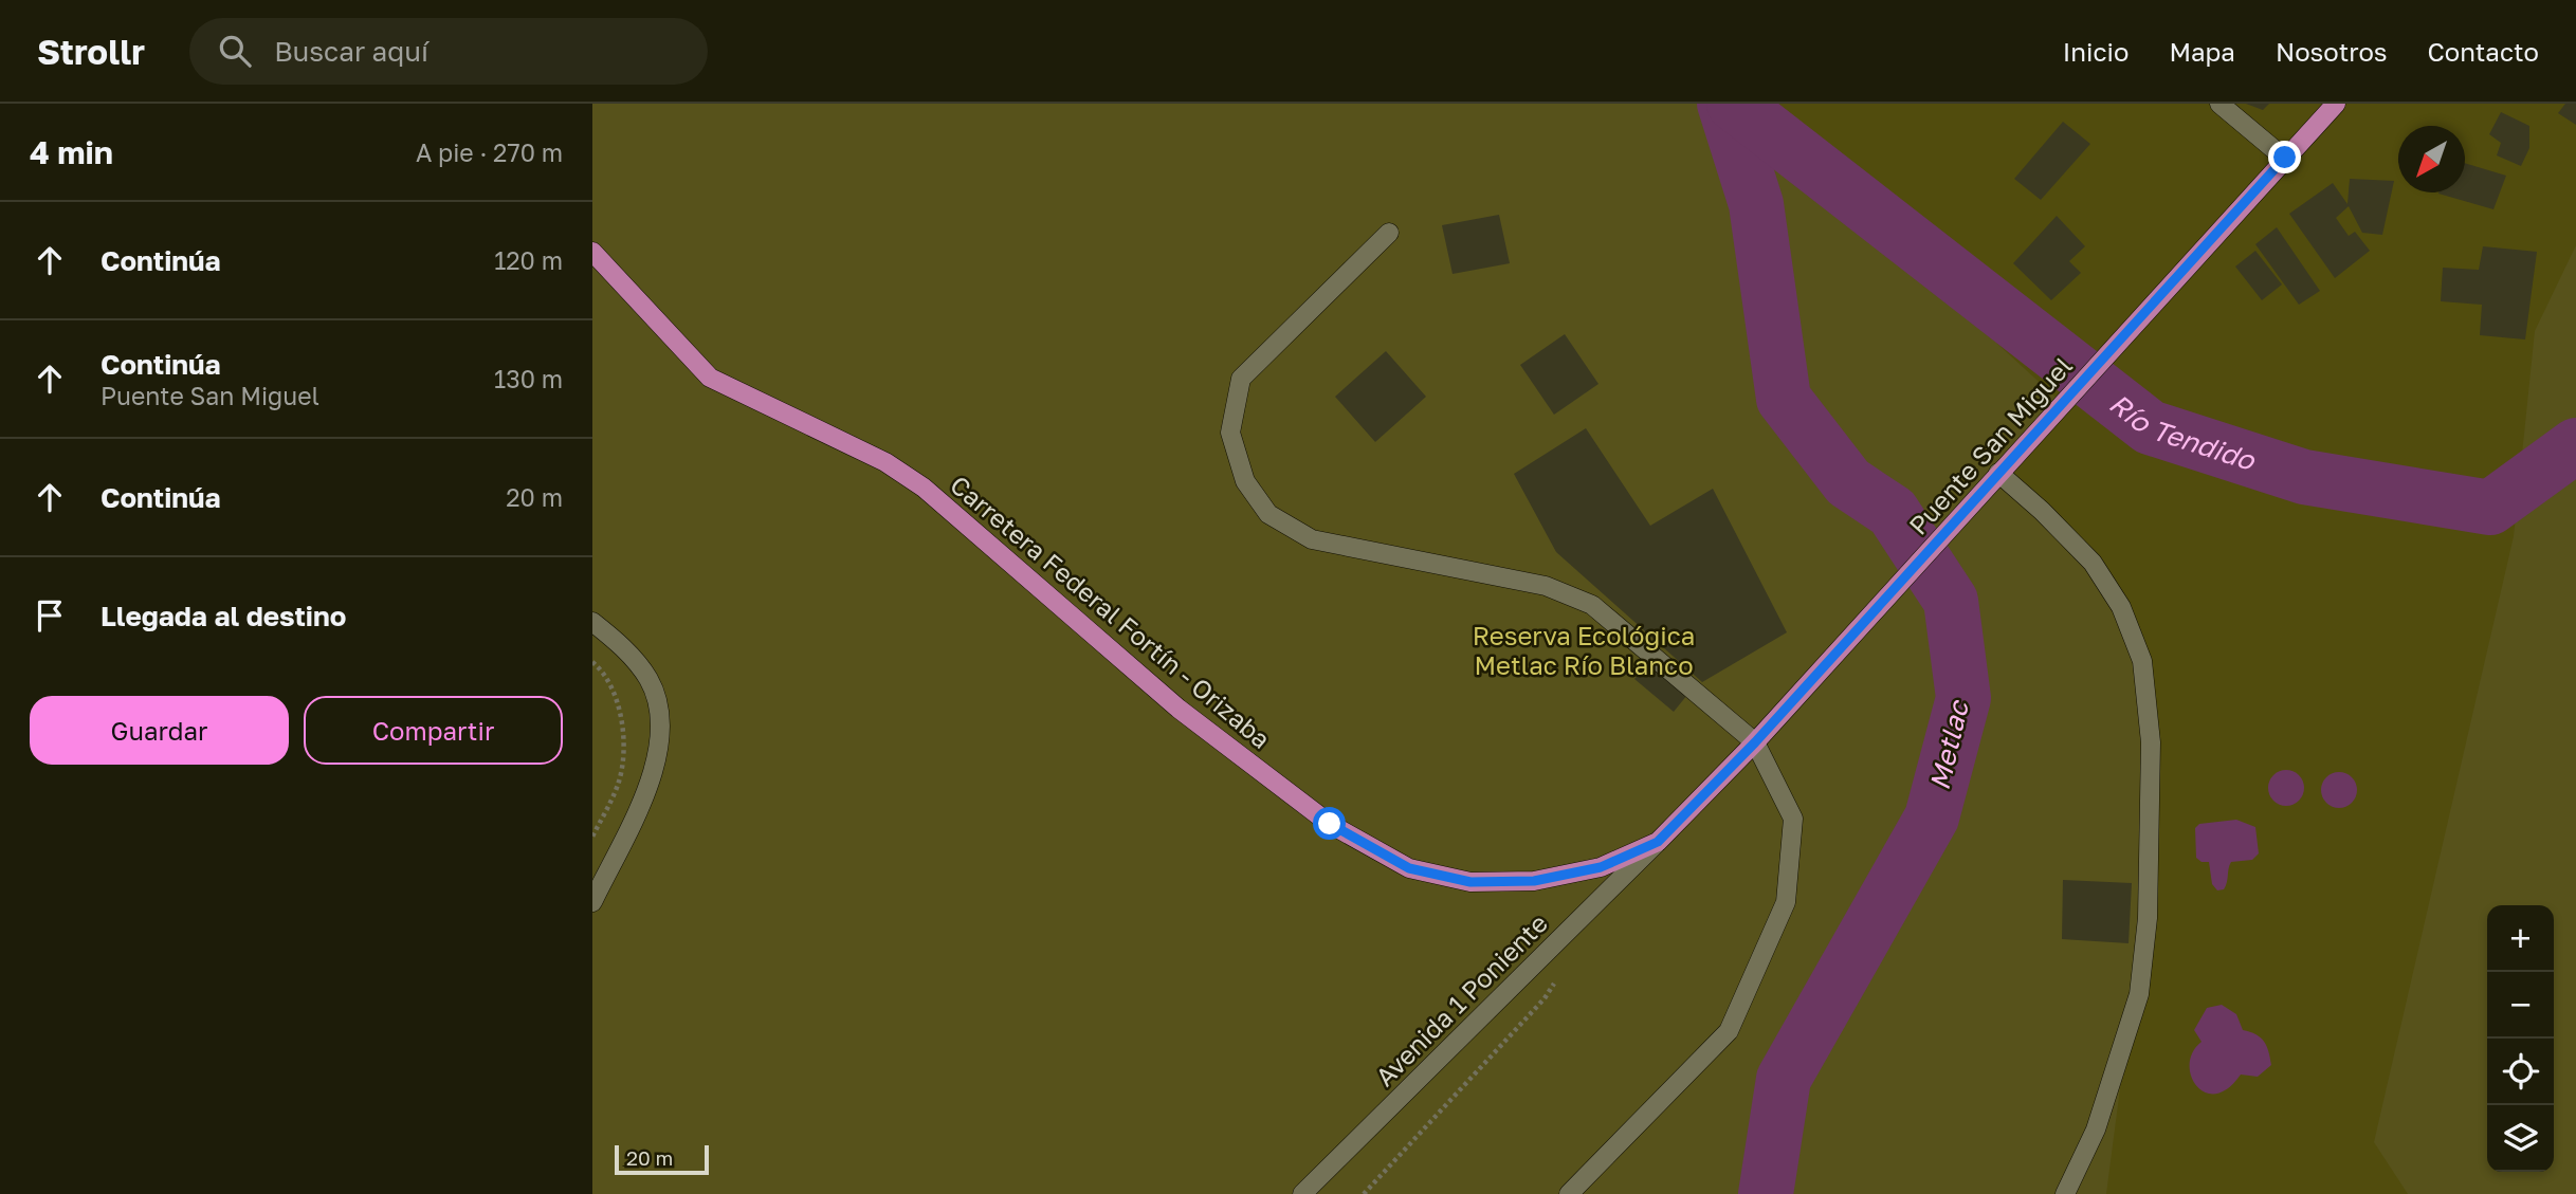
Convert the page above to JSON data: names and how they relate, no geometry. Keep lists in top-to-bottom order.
{
  "streets": {
    "main road": ["Puente San Miguel", "Carretera Federal Fortín - Orizaba"],
    "street": ["Avenida 1 Poniente"]
  },
  "crossings": [
    ["Puente San Miguel", "Carretera Federal Fortín - Orizaba"],
    ["Carretera Federal Fortín - Orizaba", "Avenida 1 Poniente"]
  ],
  "water": ["Río Tendido", "Metlac"],
  "parks": ["Reserva Ecológica Metlac Río Blanco"],
  "scale_bar": "20 m",
  "north": "bottom left",
  "page": {
    "header": "Strollr",
    "search": "Buscar aquí",
    "nav": [
      "Inicio",
      "Mapa",
      "Nosotros",
      "Contacto"
    ],
    "heading": ["4 min", "A pie · 270 m"],
    "list": [
      ["Continúa", "120 m"],
      ["Continúa", "Puente San Miguel", "130 m"],
      ["Continúa", "20 m"],
      "Llegada al destino"
    ],
    "buttons": ["Guardar", "Compartir"],
    "map_buttons": ["+", "−"],
    "scale": "20 m"
  }
}
